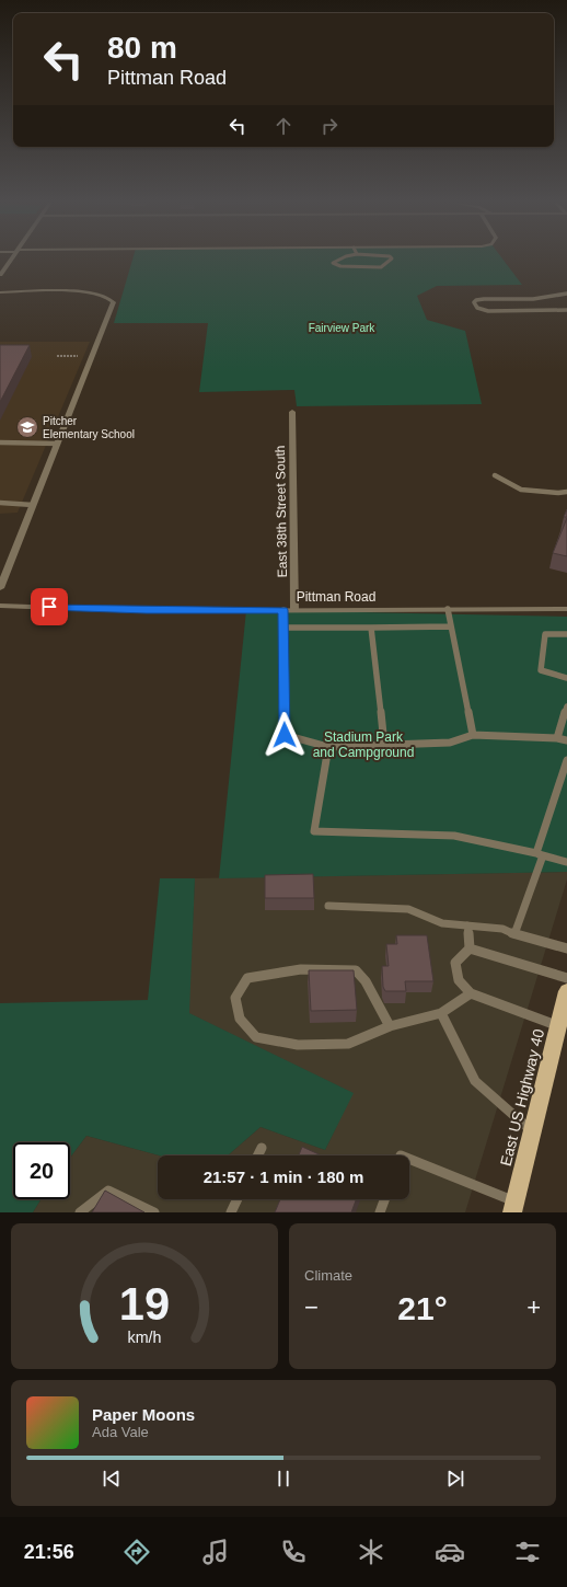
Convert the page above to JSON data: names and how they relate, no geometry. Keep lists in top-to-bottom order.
{
  "streets": {
    "main road": ["East US Highway 40"],
    "street": ["East 38th Street South", "Pittman Road"]
  },
  "crossings": [
    ["East 38th Street South", "Pittman Road"]
  ],
  "parks": ["Fairview Park", "Stadium Park and Campground"],
  "places": {
    "school or university": ["Pitcher Elementary School"]
  },
  "page": {
    "turn": ["80 m", "Pittman Road"],
    "limit": "20",
    "trip": "21:57 · 1 min · 180 m",
    "tile": "Climate",
    "heat": ["−", "21°", "+"],
    "song": ["Paper Moons", "Ada Vale"],
    "tabs": "21:56",
    "gauge": ["19", "km/h"]
  }
}
